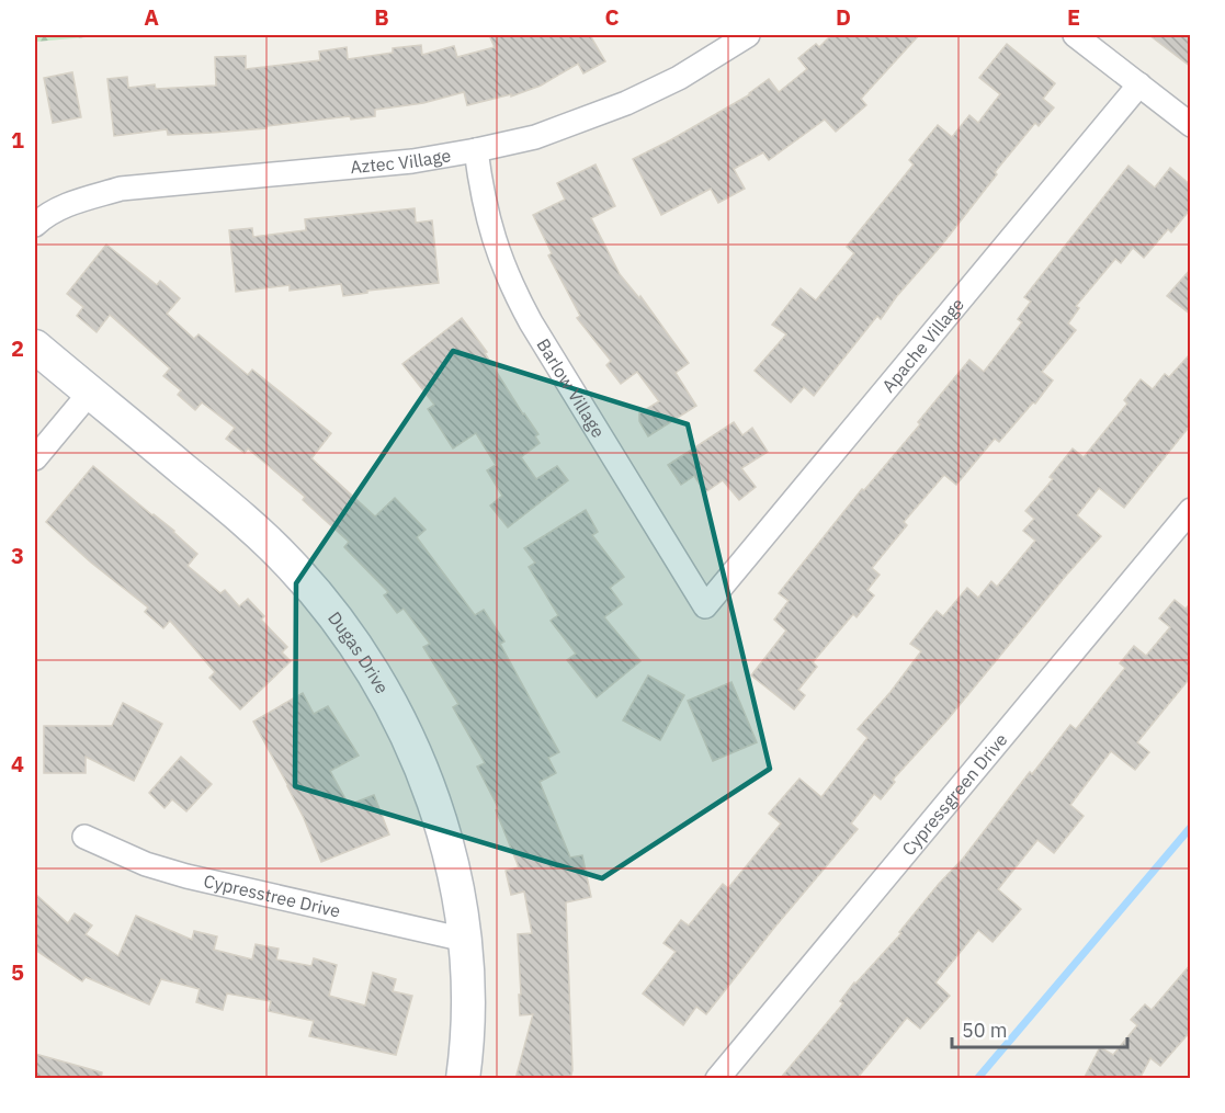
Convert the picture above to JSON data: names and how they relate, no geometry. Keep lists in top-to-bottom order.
{
  "streets": {
    "street": [
      "Aztec Village",
      "Apache Village",
      "Barlow Village",
      "Dugas Drive",
      "Cypressgreen Drive",
      "Cypresstree Drive"
    ]
  },
  "crossings": [
    ["Aztec Village", "Barlow Village"],
    ["Apache Village", "Barlow Village"],
    ["Dugas Drive", "Cypresstree Drive"]
  ],
  "scale_bar": "50 m",
  "grid": {
    "columns": [
      "A",
      "B",
      "C",
      "D",
      "E"
    ],
    "rows": [
      "1",
      "2",
      "3",
      "4",
      "5"
    ]
  }
}
